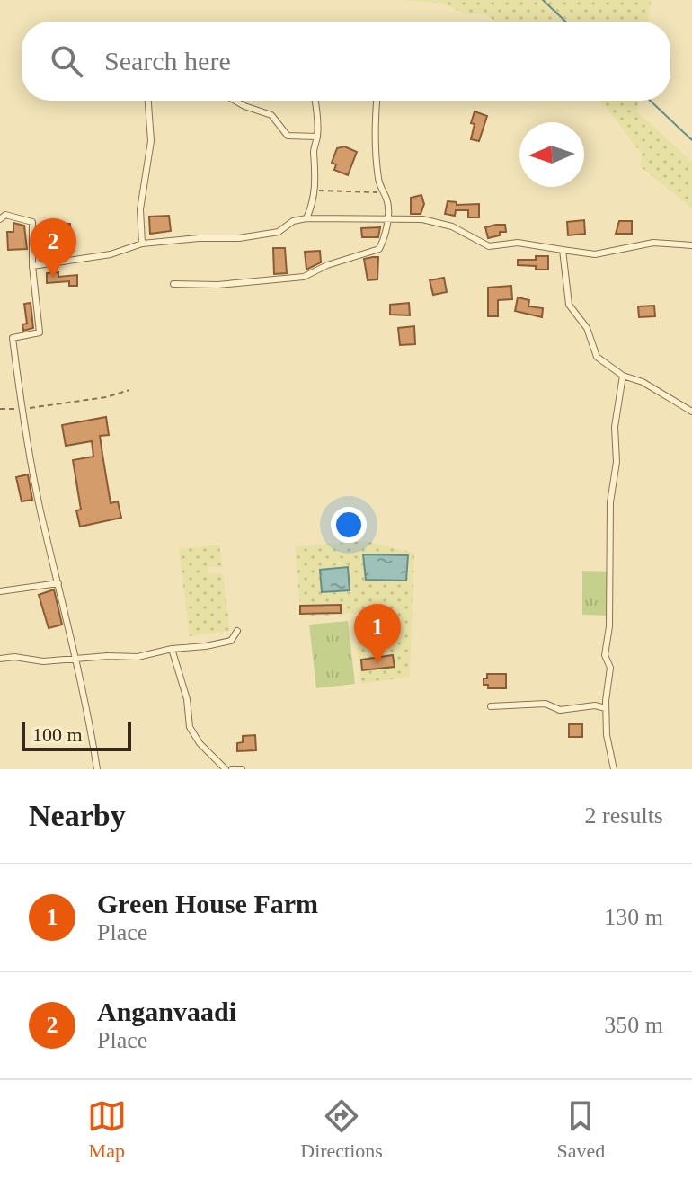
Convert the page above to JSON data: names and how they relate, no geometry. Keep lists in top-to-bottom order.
{
  "scale_bar": "100 m",
  "north": "left",
  "page": {
    "search": "Search here",
    "pins": ["2", "1"],
    "scale": "100 m",
    "heading": ["Nearby", "2 results"],
    "list": [
      {
        "mark": "1",
        "name": "Green House Farm",
        "note": "Place",
        "value": "130 m"
      },
      {
        "mark": "2",
        "name": "Anganvaadi",
        "note": "Place",
        "value": "350 m"
      }
    ],
    "nav": ["Map", "Directions", "Saved"]
  }
}
